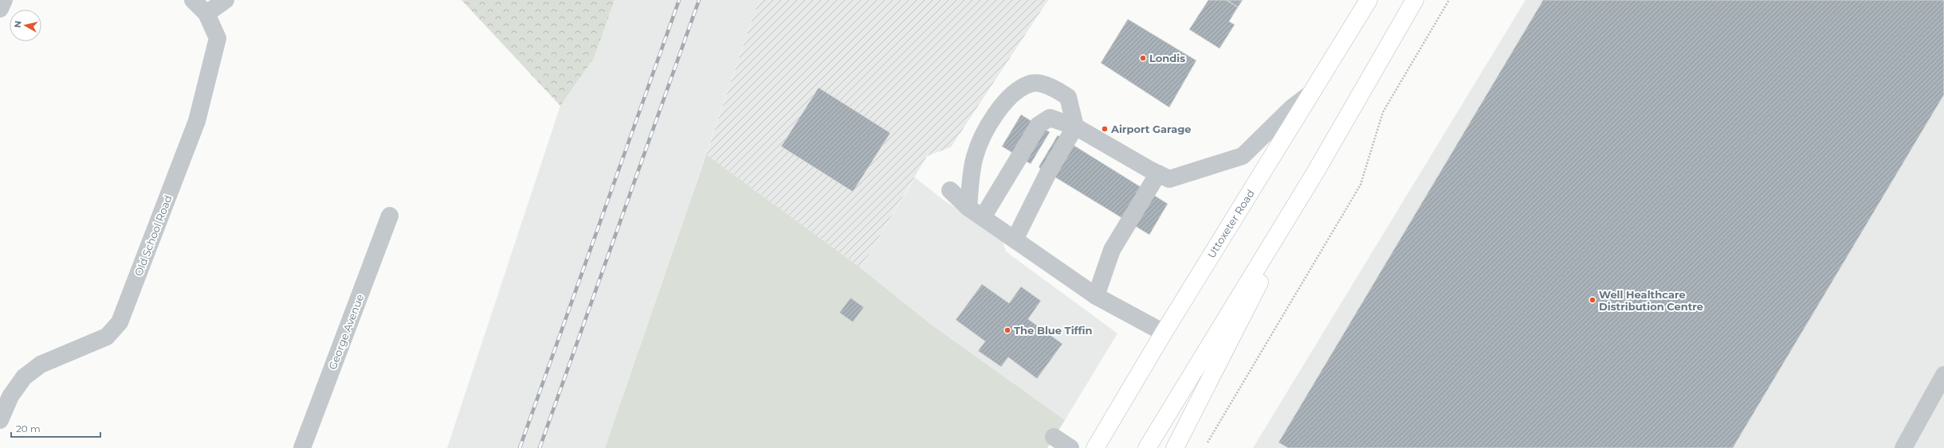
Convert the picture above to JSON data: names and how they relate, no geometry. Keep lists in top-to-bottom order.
{
  "streets": {
    "highway": ["Uttoxeter Road"],
    "street": ["Old School Road", "George Avenue"]
  },
  "places": [
    "Londis",
    "Airport Garage",
    "Well Healthcare Distribution Centre",
    "The Blue Tiffin"
  ],
  "scale_bar": "20 m",
  "north": "left"
}
